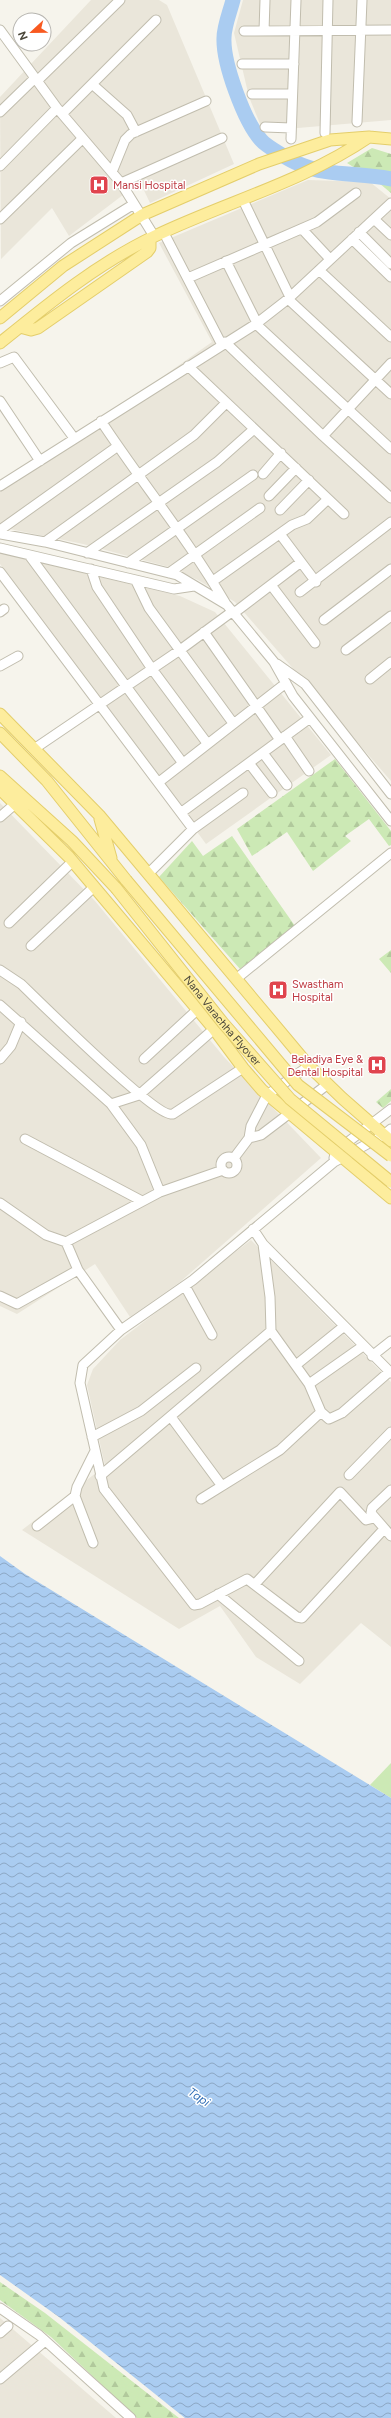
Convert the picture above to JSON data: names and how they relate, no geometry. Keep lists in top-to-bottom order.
{
  "streets": {
    "main road": ["Nana Varachha Flyover"]
  },
  "water": ["Tapi"],
  "places": {
    "hospital": ["Mansi Hospital", "Swastham Hospital", "Beladiya Eye & Dental Hospital"]
  },
  "north": "left"
}
